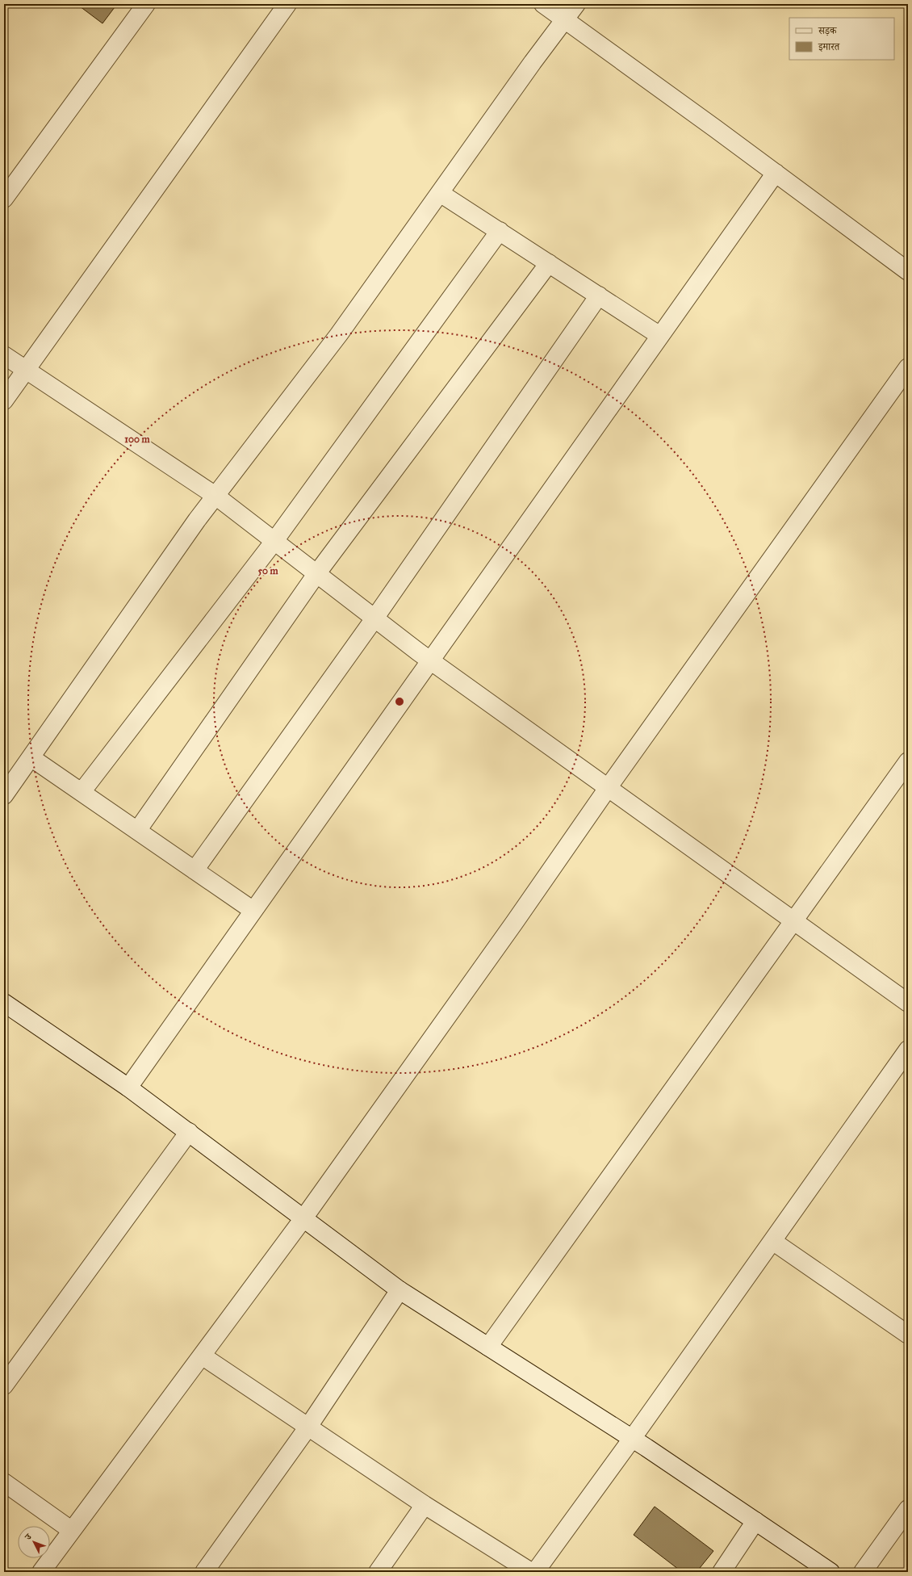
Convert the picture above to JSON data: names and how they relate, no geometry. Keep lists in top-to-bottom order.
{
  "legend": ["सड़क", "इमारत"],
  "north": "top left",
  "rings": ["100 m", "50 m"]
}
